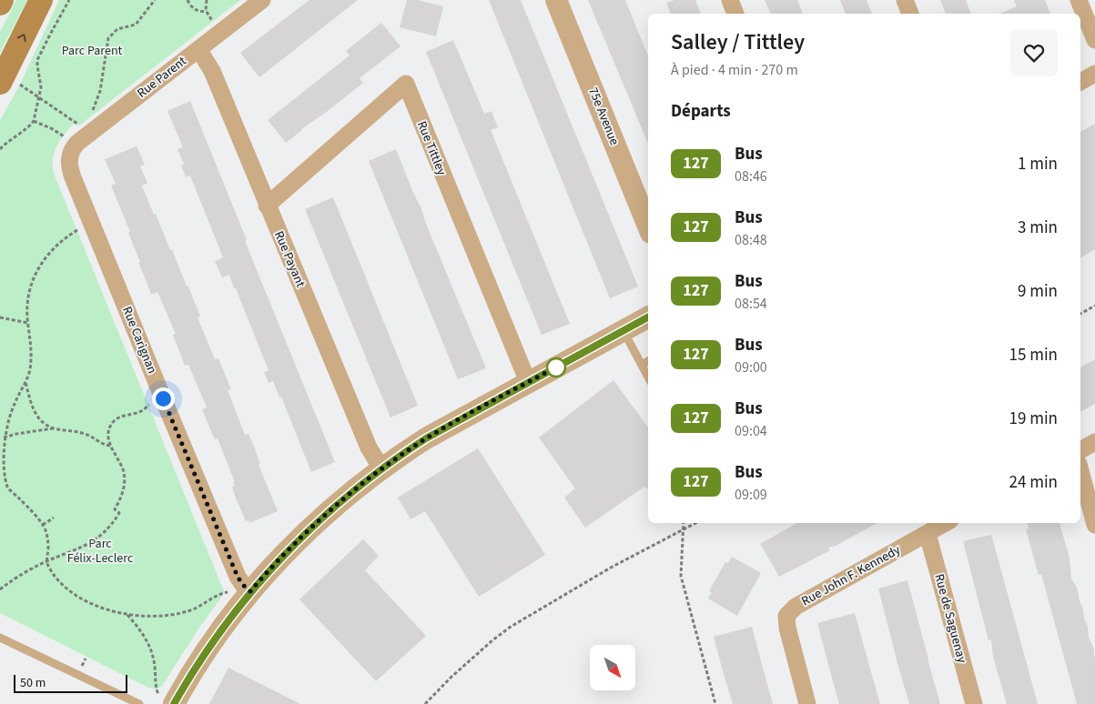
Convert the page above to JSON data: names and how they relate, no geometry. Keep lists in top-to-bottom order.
{
  "streets": {
    "street": [
      "Rue Parent",
      "75e Avenue",
      "Rue Tittley",
      "Rue Payant",
      "Rue Carignan",
      "Rue John F. Kennedy",
      "Rue de Saguenay"
    ]
  },
  "crossings": [
    ["Rue Parent", "Rue Payant"],
    ["Rue Parent", "Rue Carignan"],
    ["Rue Tittley", "Rue Payant"],
    ["Rue John F. Kennedy", "Rue de Saguenay"]
  ],
  "parks": ["Parc Parent", "Parc Félix-Leclerc"],
  "lines": ["bus line 127"],
  "scale_bar": "50 m",
  "north": "bottom right",
  "page": {
    "heading": [
      ["Salley / Tittley", "À pied · 4 min · 270 m"],
      "Départs"
    ],
    "list": [
      {
        "mark": "127",
        "name": "Bus",
        "note": "08:46",
        "value": "1 min"
      },
      {
        "mark": "127",
        "name": "Bus",
        "note": "08:48",
        "value": "3 min"
      },
      {
        "mark": "127",
        "name": "Bus",
        "note": "08:54",
        "value": "9 min"
      },
      {
        "mark": "127",
        "name": "Bus",
        "note": "09:00",
        "value": "15 min"
      },
      {
        "mark": "127",
        "name": "Bus",
        "note": "09:04",
        "value": "19 min"
      },
      {
        "mark": "127",
        "name": "Bus",
        "note": "09:09",
        "value": "24 min"
      }
    ],
    "scale": "50 m"
  }
}
